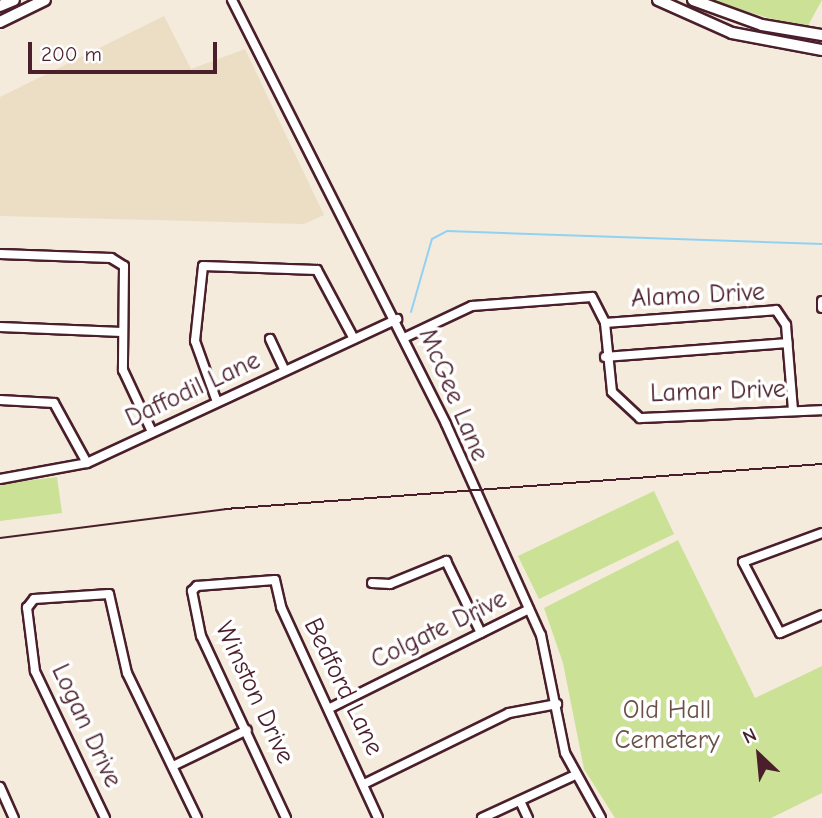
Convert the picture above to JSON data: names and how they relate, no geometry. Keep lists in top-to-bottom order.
{
  "streets": {
    "street": [
      "Alamo Drive",
      "Daffodil Lane",
      "Lamar Drive",
      "McGee Lane",
      "Colgate Drive",
      "Bedford Lane",
      "Winston Drive",
      "Logan Drive"
    ]
  },
  "crossings": [
    ["Alamo Drive", "Lamar Drive"],
    ["Daffodil Lane", "McGee Lane"],
    ["McGee Lane", "Colgate Drive"],
    ["Colgate Drive", "Bedford Lane"],
    ["Bedford Lane", "Winston Drive"]
  ],
  "parks": ["Old Hall Cemetery"],
  "scale_bar": "200 m",
  "north": "top left"
}
